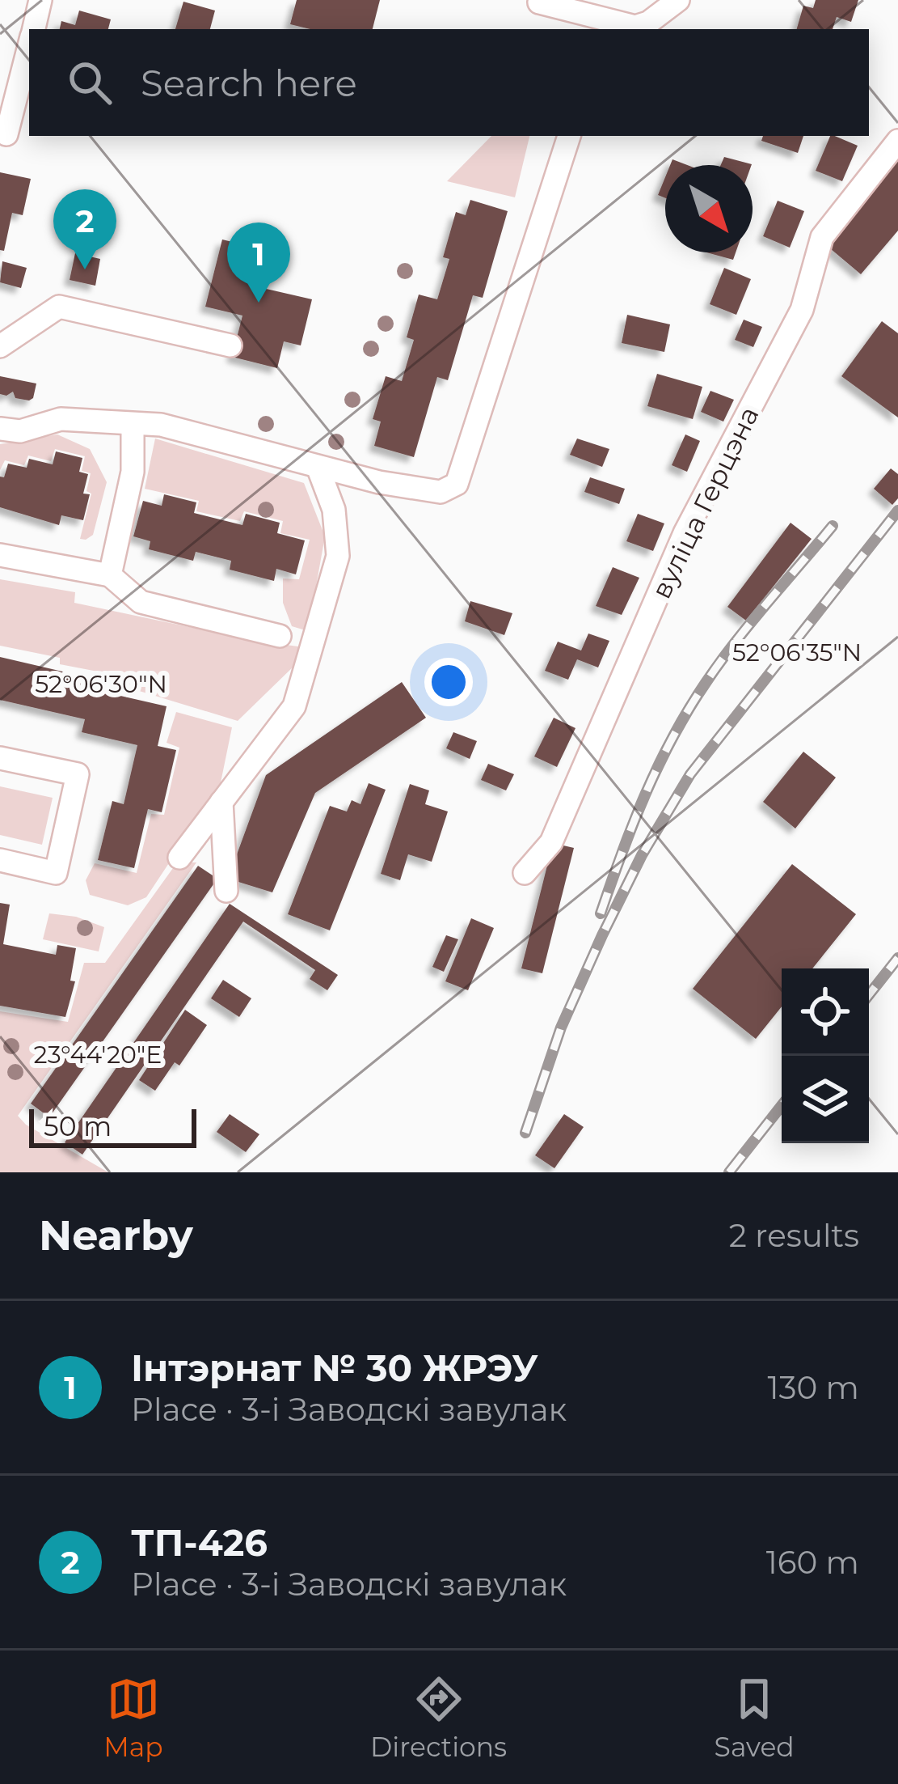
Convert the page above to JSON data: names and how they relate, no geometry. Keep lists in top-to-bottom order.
{
  "streets": {
    "street": ["вуліца Герцэна"]
  },
  "scale_bar": "50 m",
  "north": "bottom right",
  "page": {
    "search": "Search here",
    "pins": ["2", "1"],
    "scale": "50 m",
    "heading": ["Nearby", "2 results"],
    "list": [
      {
        "mark": "1",
        "name": "Інтэрнат № 30 ЖРЭУ",
        "note": "Place · 3-і Заводскі завулак",
        "value": "130 m"
      },
      {
        "mark": "2",
        "name": "ТП-426",
        "note": "Place · 3-і Заводскі завулак",
        "value": "160 m"
      }
    ],
    "nav": ["Map", "Directions", "Saved"]
  },
  "coordinates": ["52°06'35\"N", "52°06'30\"N", "23°44'20\"E"]
}
